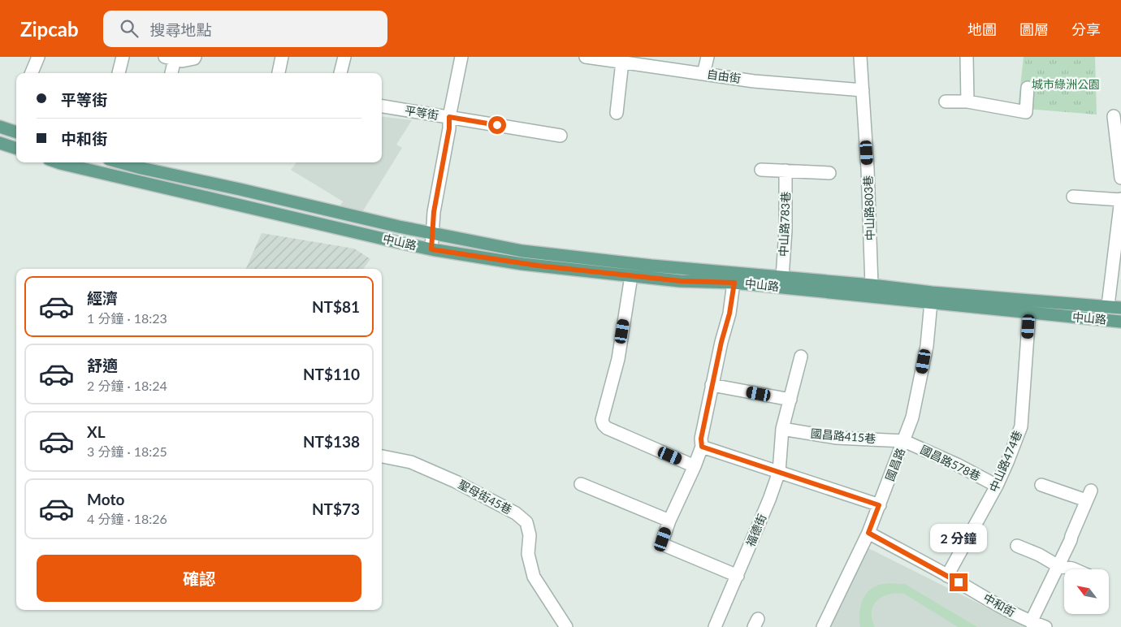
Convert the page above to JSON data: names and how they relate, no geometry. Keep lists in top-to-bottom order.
{
  "streets": {
    "main road": ["中山路"],
    "street": [
      "自由街",
      "平等街",
      "中山路803巷",
      "中山路783巷",
      "國昌路415巷",
      "中山路474巷",
      "國昌路578巷",
      "國昌路",
      "聖母街45巷",
      "福德街",
      "中和街"
    ]
  },
  "crossings": [
    ["自由街", "中山路803巷"],
    ["中山路803巷", "中山路"],
    ["中山路783巷", "中山路"],
    ["中山路", "中山路474巷"],
    ["中山路", "國昌路"],
    ["國昌路415巷", "國昌路578巷"],
    ["國昌路415巷", "國昌路"],
    ["國昌路415巷", "福德街"],
    ["中山路474巷", "國昌路578巷"],
    ["中山路474巷", "中和街"],
    ["國昌路578巷", "國昌路"],
    ["國昌路", "中和街"]
  ],
  "parks": ["城市綠洲公園"],
  "north": "top left",
  "page": {
    "header": "Zipcab",
    "search": "搜尋地點",
    "nav": ["地圖", "圖層", "分享"],
    "banner": ["平等街", "中和街"],
    "list": [
      {
        "name": "經濟",
        "note": "1 分鐘 · 18:23",
        "value": "NT$81"
      },
      {
        "name": "舒適",
        "note": "2 分鐘 · 18:24",
        "value": "NT$110"
      },
      {
        "name": "XL",
        "note": "3 分鐘 · 18:25",
        "value": "NT$138"
      },
      {
        "name": "Moto",
        "note": "4 分鐘 · 18:26",
        "value": "NT$73"
      }
    ],
    "bubble": "2 分鐘",
    "buttons": "確認"
  }
}
